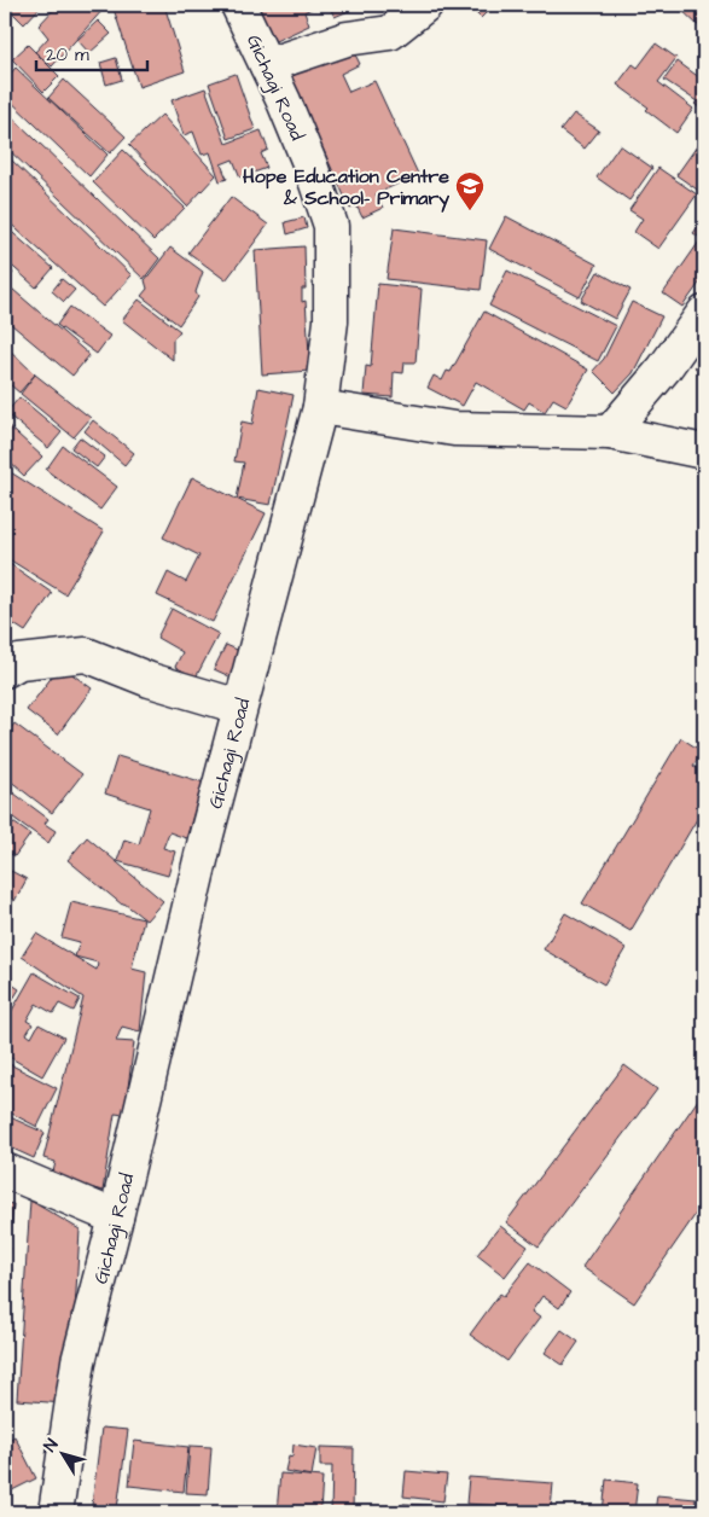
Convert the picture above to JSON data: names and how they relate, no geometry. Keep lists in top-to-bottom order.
{
  "streets": {
    "street": ["Gichagi Road"]
  },
  "places": {
    "school or university": ["Hope Education Centre & School- Primary"]
  },
  "scale_bar": "20 m",
  "north": "top left"
}
